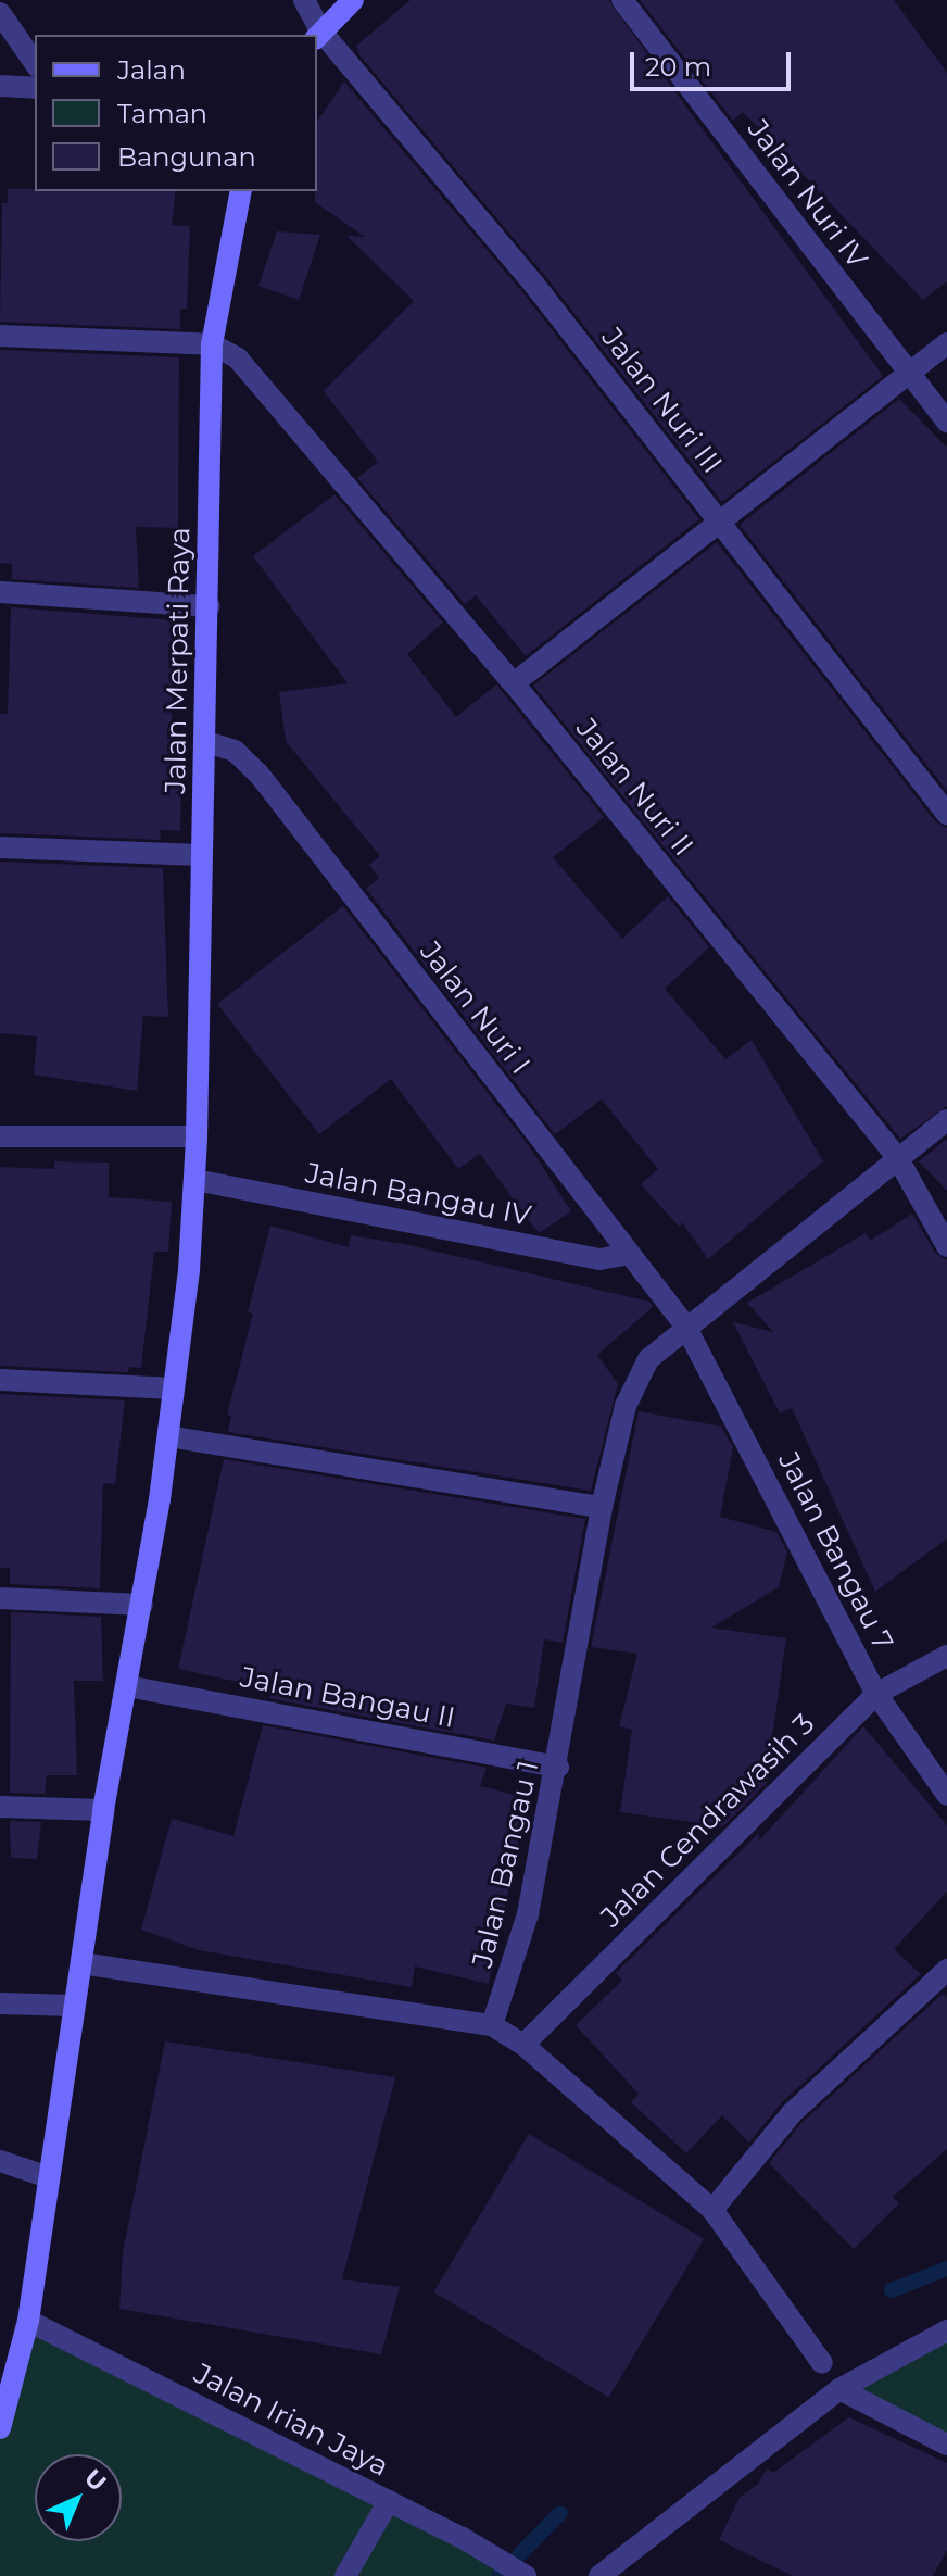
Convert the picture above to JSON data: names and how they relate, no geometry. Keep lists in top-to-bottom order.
{
  "streets": {
    "street": [
      "Jalan Nuri IV",
      "Jalan Nuri III",
      "Jalan Merpati Raya",
      "Jalan Nuri II",
      "Jalan Nuri I",
      "Jalan Bangau IV",
      "Jalan Bangau 7",
      "Jalan Bangau II",
      "Jalan Cendrawasih 3",
      "Jalan Bangau 1",
      "Jalan Irian Jaya"
    ]
  },
  "crossings": [
    ["Jalan Merpati Raya", "Jalan Nuri II"],
    ["Jalan Merpati Raya", "Jalan Nuri I"],
    ["Jalan Merpati Raya", "Jalan Bangau IV"],
    ["Jalan Merpati Raya", "Jalan Bangau II"],
    ["Jalan Merpati Raya", "Jalan Irian Jaya"],
    ["Jalan Nuri II", "Jalan Bangau 1"],
    ["Jalan Nuri I", "Jalan Bangau IV"],
    ["Jalan Nuri I", "Jalan Bangau 7"],
    ["Jalan Nuri I", "Jalan Bangau 1"],
    ["Jalan Bangau 7", "Jalan Cendrawasih 3"],
    ["Jalan Bangau 7", "Jalan Bangau 1"],
    ["Jalan Bangau II", "Jalan Bangau 1"]
  ],
  "legend": ["Jalan", "Taman", "Bangunan"],
  "scale_bar": "20 m",
  "north": "top right"
}
